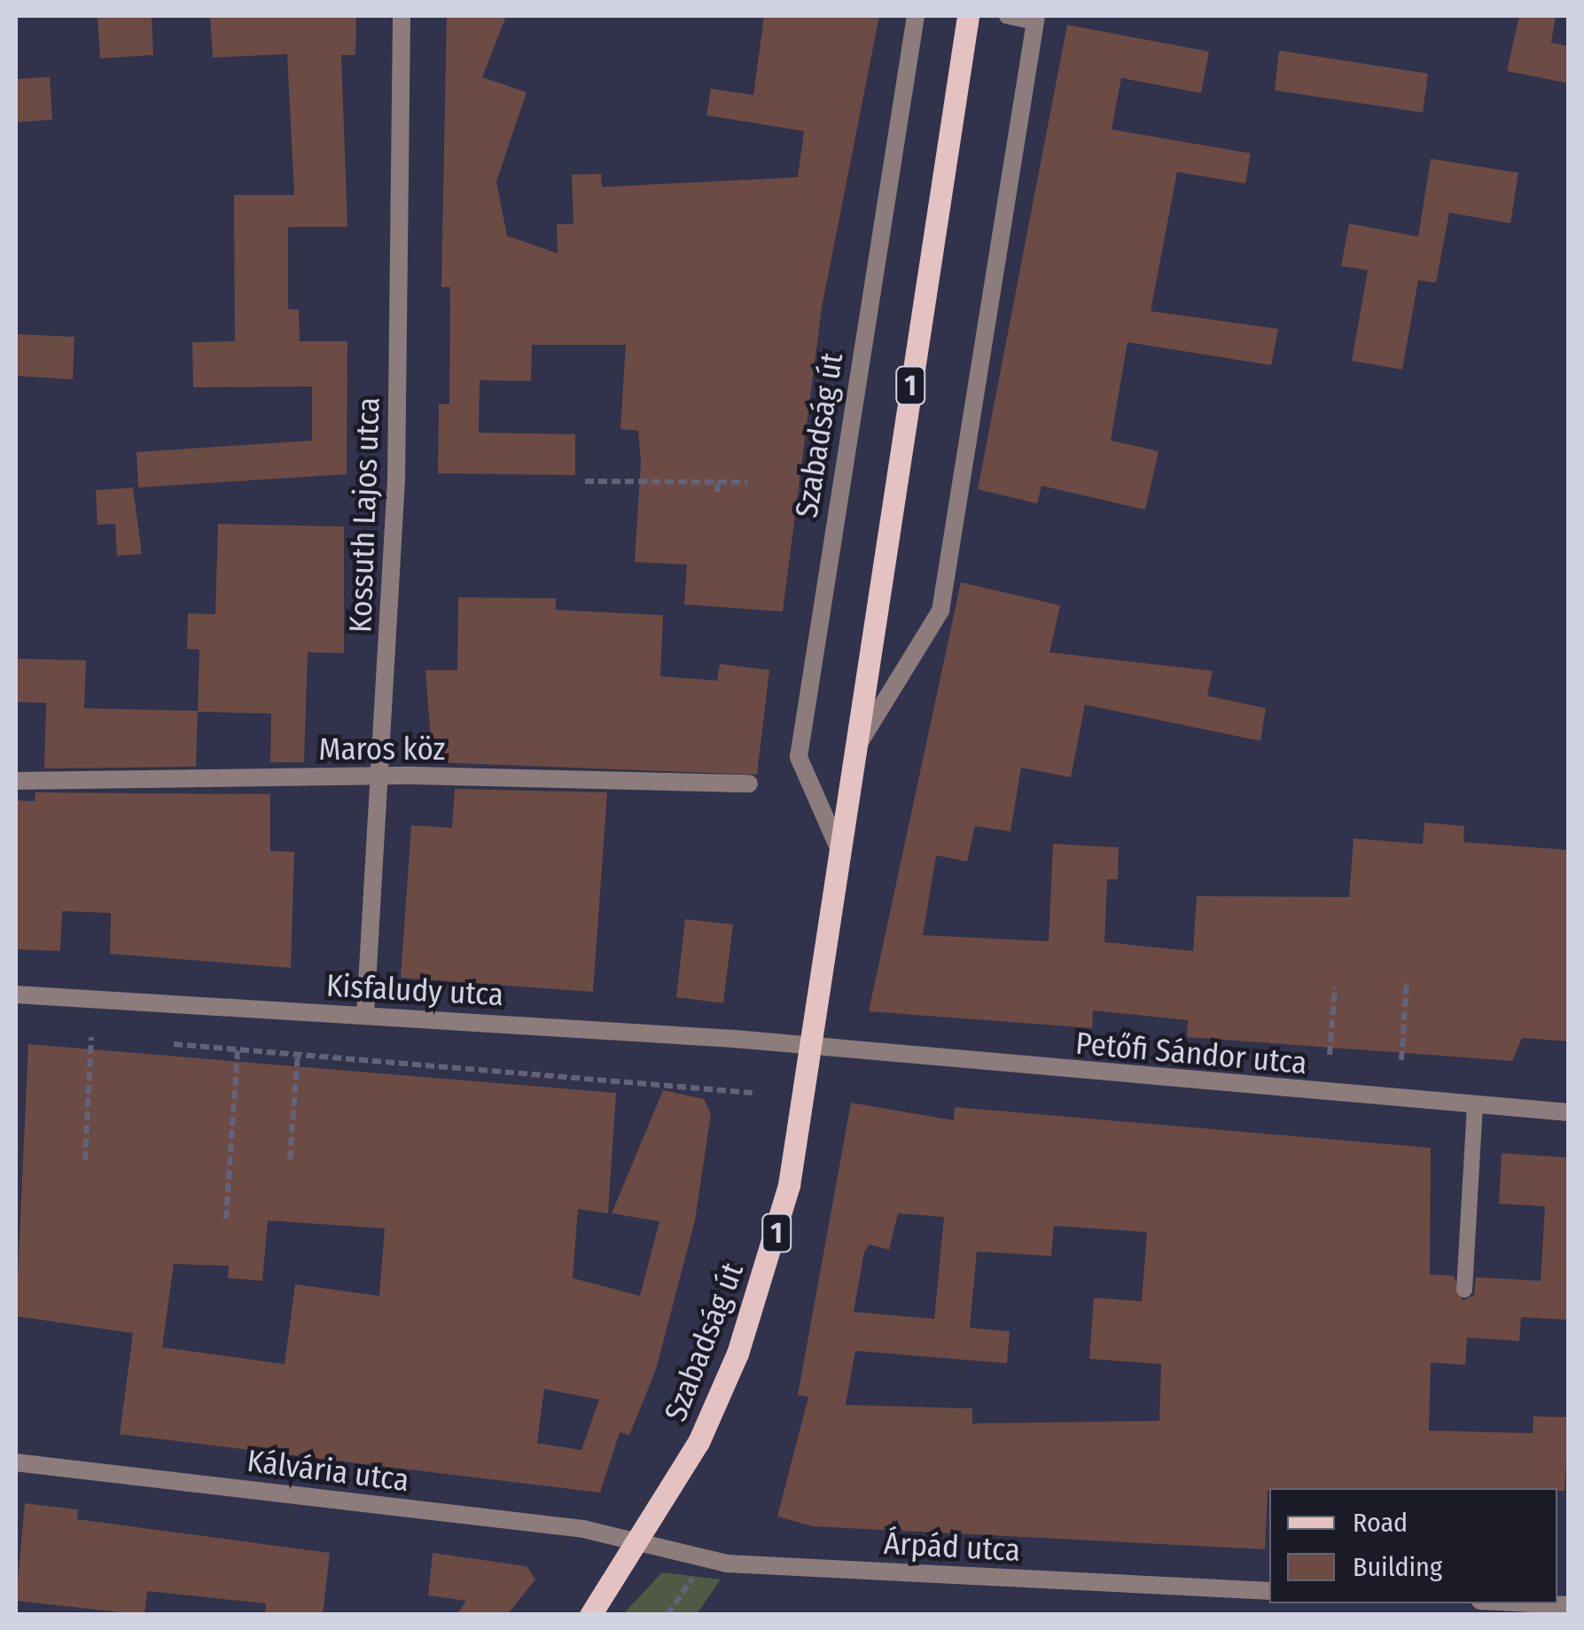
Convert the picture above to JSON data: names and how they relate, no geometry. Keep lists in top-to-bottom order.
{
  "streets": {
    "main road": ["1", "Szabadság út"],
    "street": [
      "Kossuth Lajos utca",
      "Maros köz",
      "Kisfaludy utca",
      "Petőfi Sándor utca",
      "Kálvária utca",
      "Árpád utca"
    ]
  },
  "crossings": [
    ["Szabadság út", "Kisfaludy utca"],
    ["Szabadság út", "Petőfi Sándor utca"],
    ["Szabadság út", "Kálvária utca"],
    ["Szabadság út", "Árpád utca"],
    ["Kossuth Lajos utca", "Maros köz"],
    ["Kossuth Lajos utca", "Kisfaludy utca"],
    ["Kisfaludy utca", "Petőfi Sándor utca"],
    ["Kálvária utca", "Árpád utca"]
  ],
  "legend": ["Road", "Building"]
}
